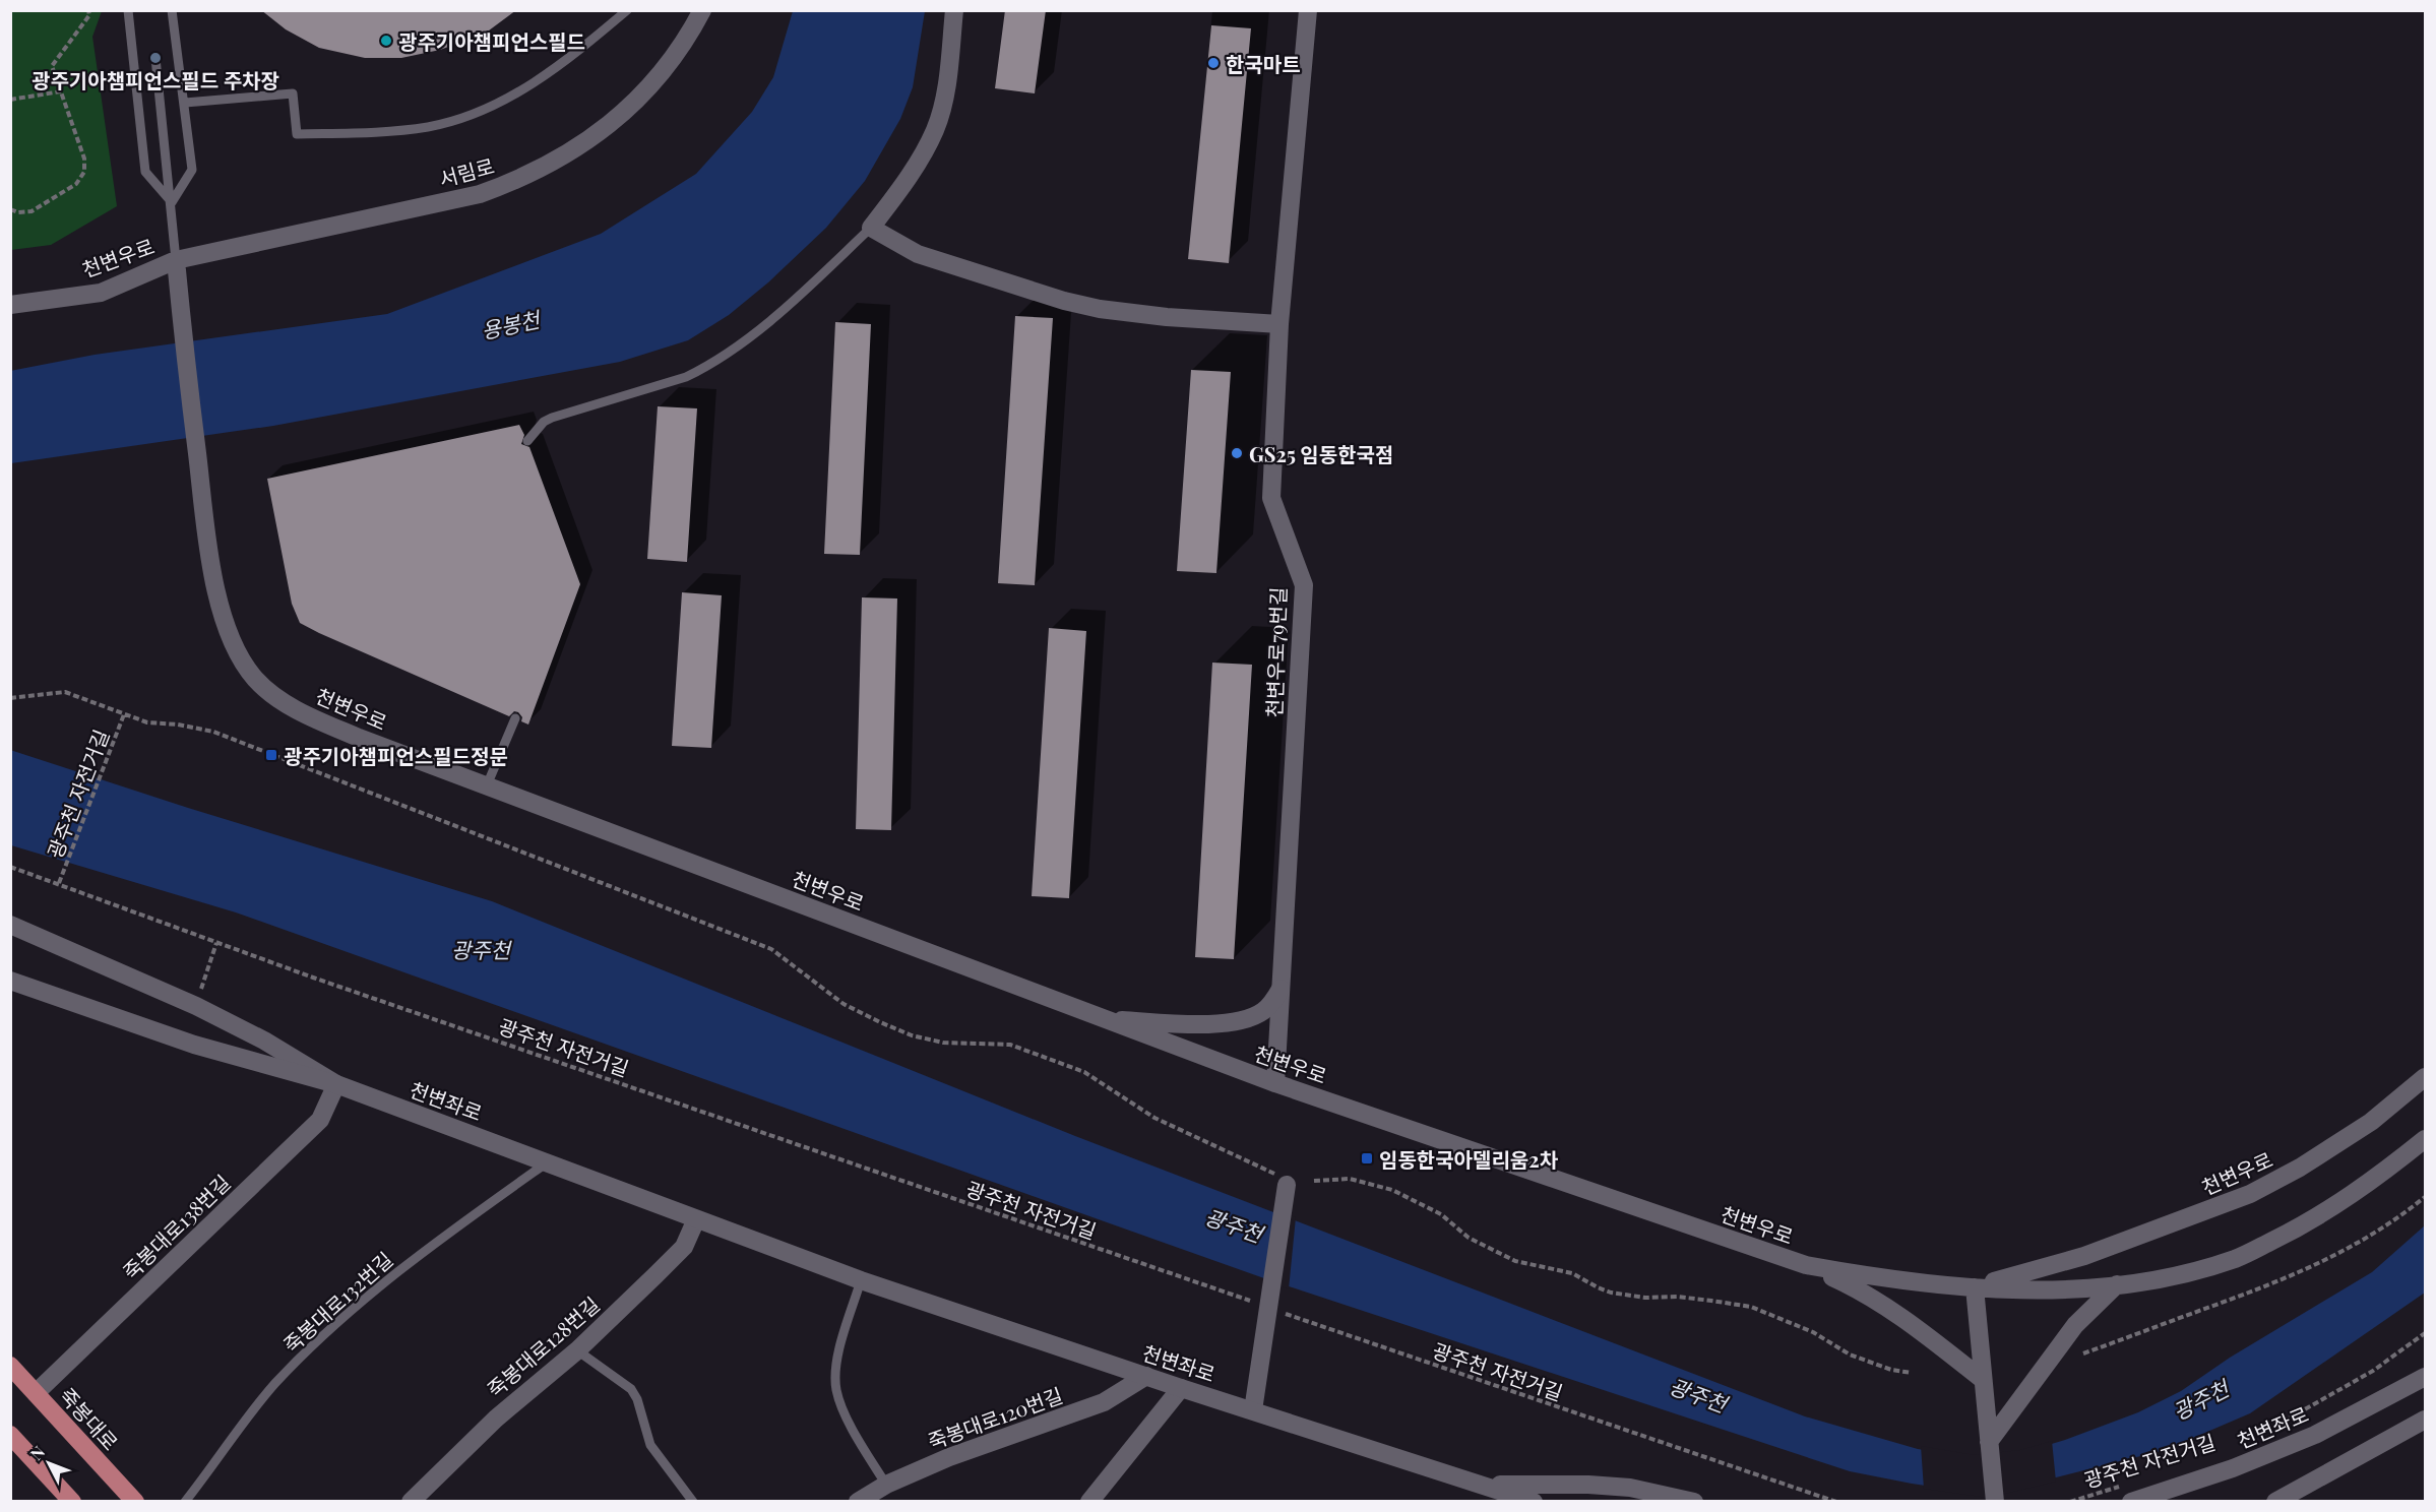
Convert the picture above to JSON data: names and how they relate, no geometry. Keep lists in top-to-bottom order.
{
  "streets": {
    "main road": ["죽봉대로"],
    "street": [
      "서림로",
      "천변우로",
      "천변우로79번길",
      "천변좌로",
      "죽봉대로138번길",
      "죽봉대로128번길",
      "죽봉대로120번길"
    ],
    "lane": ["죽봉대로132번길"],
    "path": ["광주천 자전거길"]
  },
  "crossings": [
    ["서림로", "천변우로"],
    ["천변우로", "천변우로79번길"],
    ["광주천 자전거길", "천변좌로"],
    ["천변좌로", "죽봉대로138번길"],
    ["천변좌로", "죽봉대로132번길"],
    ["천변좌로", "죽봉대로128번길"],
    ["천변좌로", "죽봉대로120번길"],
    ["죽봉대로138번길", "죽봉대로"]
  ],
  "water": ["용봉천", "광주천"],
  "places": {
    "other": [
      "광주기아챔피언스필드",
      "광주기아챔피언스필드 주차장",
      "한국마트",
      "GS25 임동한국점"
    ],
    "transit": ["광주기아챔피언스필드정문", "임동한국아델리움2차"]
  },
  "north": "top left"
}
